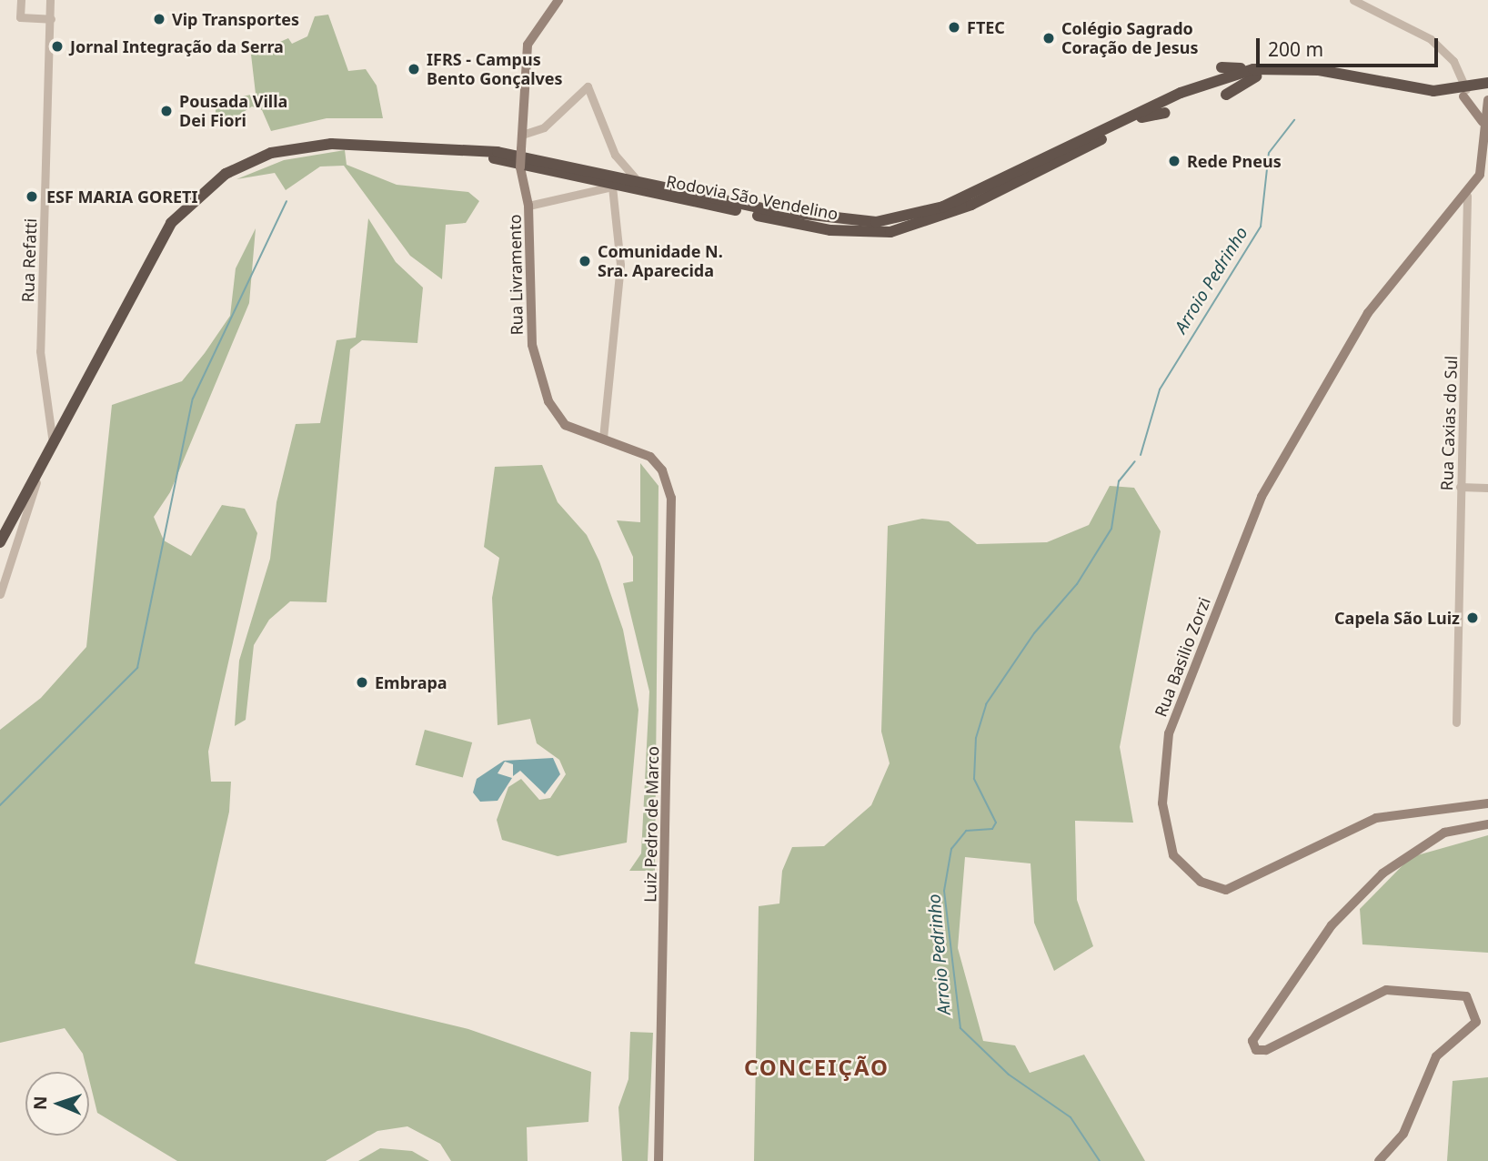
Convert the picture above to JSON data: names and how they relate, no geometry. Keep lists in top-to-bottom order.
{
  "streets": {
    "highway": ["Rodovia São Vendelino"],
    "main road": [
      "Rua Livramento",
      "Rua Caxias do Sul",
      "Rua Basilio Zorzi",
      "Luiz Pedro de Marco"
    ],
    "street": ["Rua Refatti"]
  },
  "crossings": [
    ["Rodovia São Vendelino", "Rua Refatti"],
    ["Rua Livramento", "Luiz Pedro de Marco"],
    ["Rua Caxias do Sul", "Rua Basilio Zorzi"]
  ],
  "districts": ["CONCEIÇÃO"],
  "water": ["Arroio Pedrinho"],
  "places": [
    "Vip Transportes",
    "FTEC",
    "Colégio Sagrado Coração de Jesus",
    "Jornal Integração da Serra",
    "IFRS - Campus Bento Gonçalves",
    "Pousada Villa Dei Fiori",
    "Rede Pneus",
    "ESF MARIA GORETI",
    "Comunidade N. Sra. Aparecida",
    "Capela São Luiz",
    "Embrapa"
  ],
  "scale_bar": "200 m",
  "north": "left"
}
